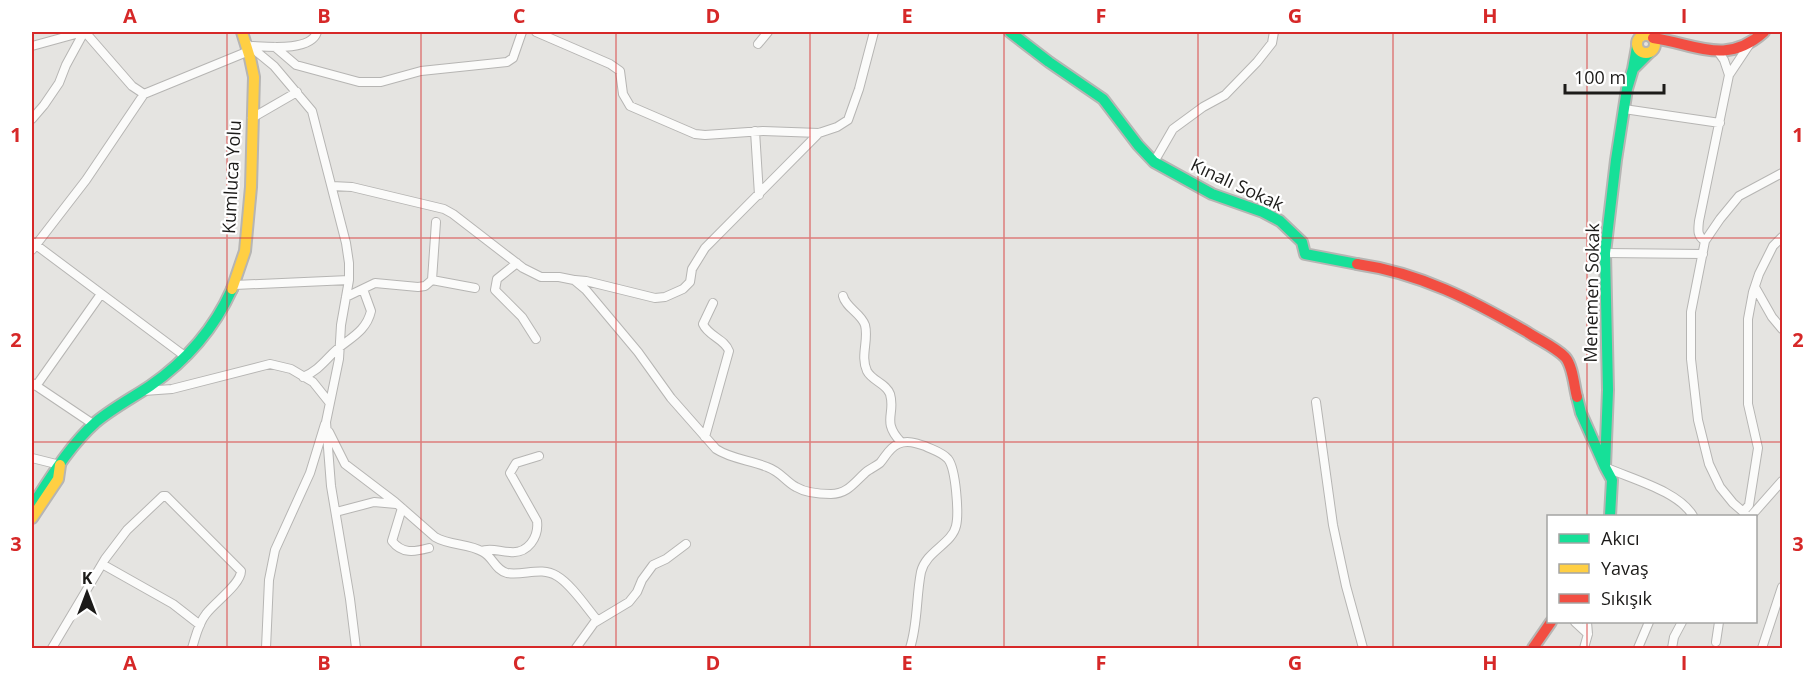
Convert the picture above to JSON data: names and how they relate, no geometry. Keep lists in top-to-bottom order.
{
  "streets": {
    "street": ["Kumluca Yolu", "Kınalı Sokak", "Menemen Sokak"]
  },
  "crossings": [
    ["Kınalı Sokak", "Menemen Sokak"]
  ],
  "legend": ["Akıcı", "Yavaş", "Sıkışık"],
  "scale_bar": "100 m",
  "north": "top",
  "grid": {
    "columns": [
      "A",
      "B",
      "C",
      "D",
      "E",
      "F",
      "G",
      "H",
      "I"
    ],
    "rows": ["1", "2", "3"]
  }
}
